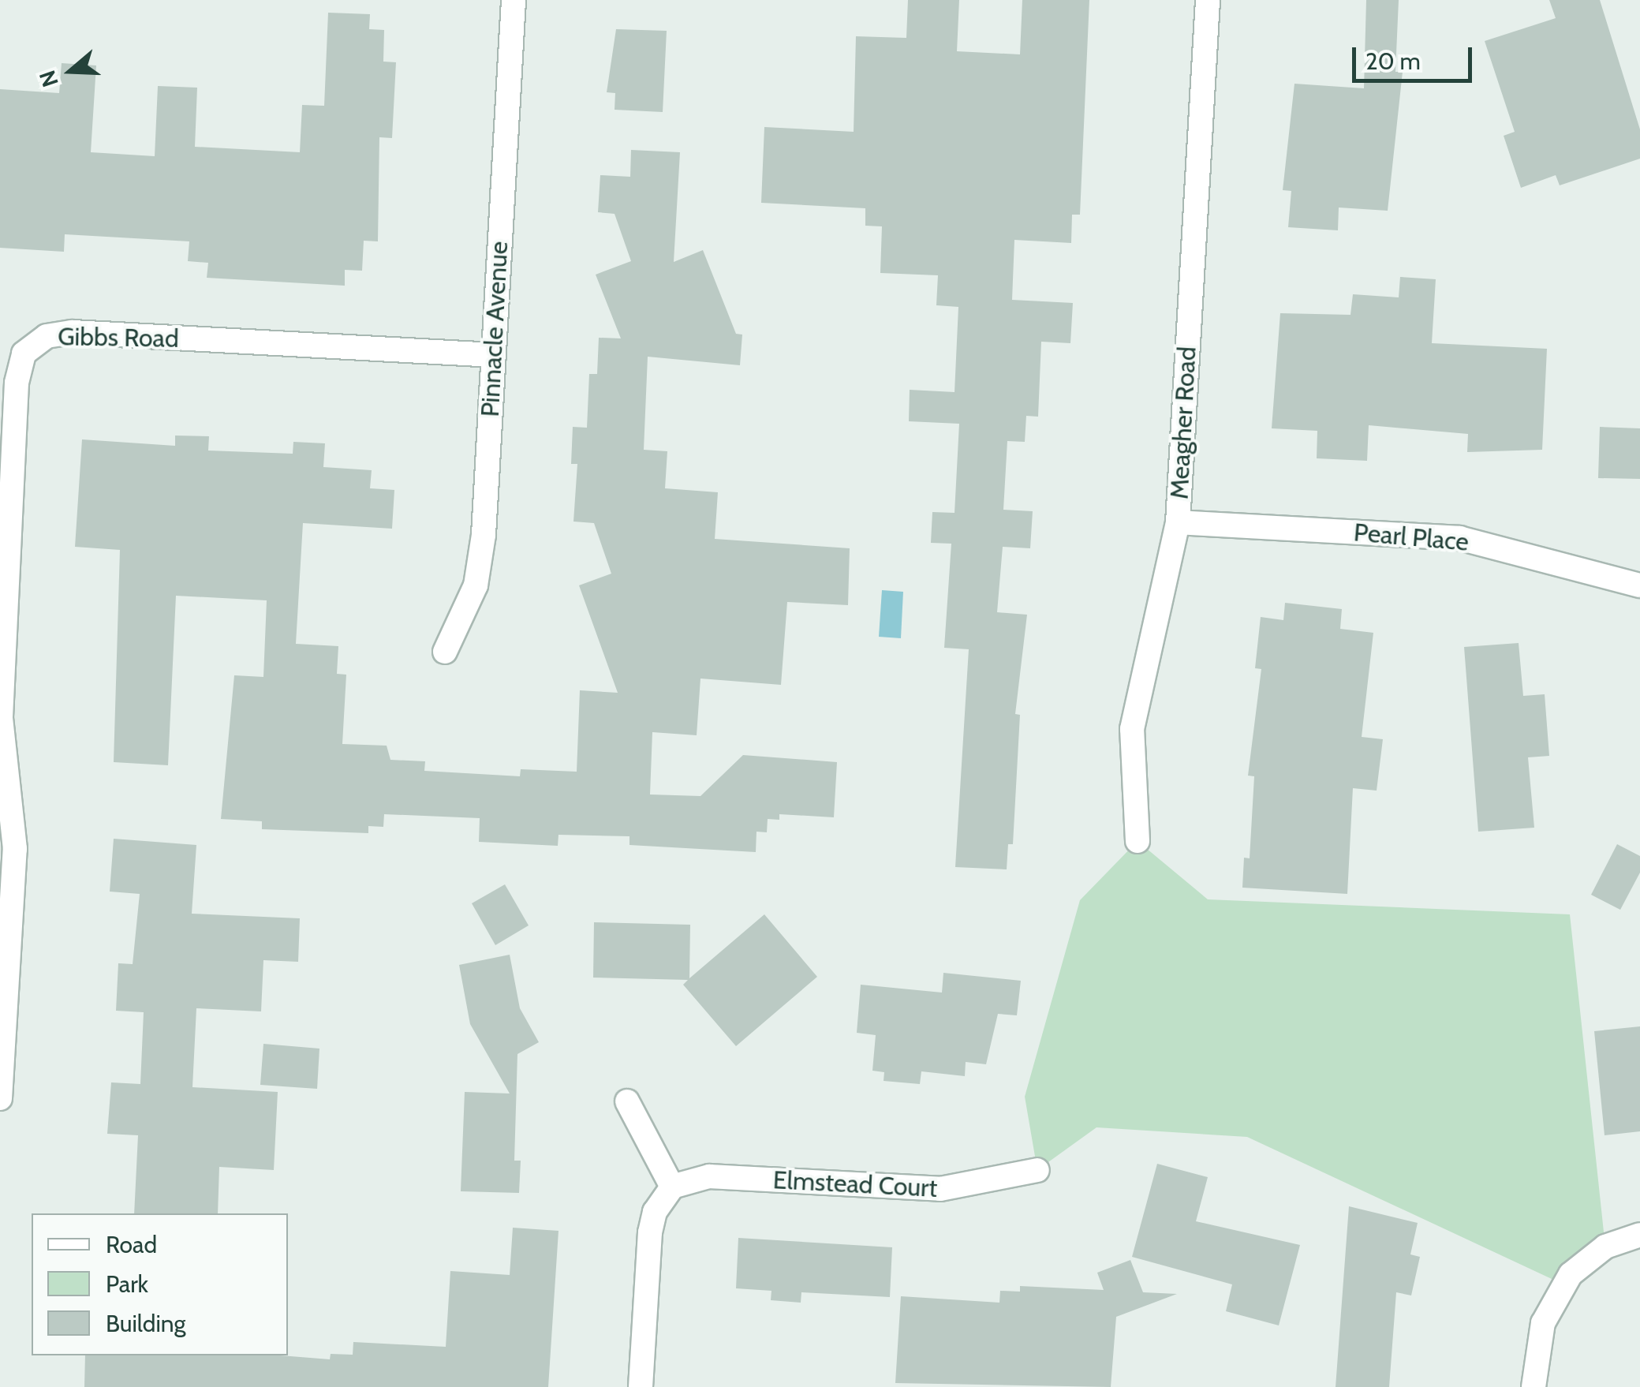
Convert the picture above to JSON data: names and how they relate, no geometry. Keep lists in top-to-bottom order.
{
  "streets": {
    "street": [
      "Pinnacle Avenue",
      "Gibbs Road",
      "Meagher Road",
      "Pearl Place",
      "Elmstead Court"
    ]
  },
  "crossings": [
    ["Pinnacle Avenue", "Gibbs Road"],
    ["Meagher Road", "Pearl Place"]
  ],
  "legend": ["Road", "Park", "Building"],
  "scale_bar": "20 m",
  "north": "left"
}
